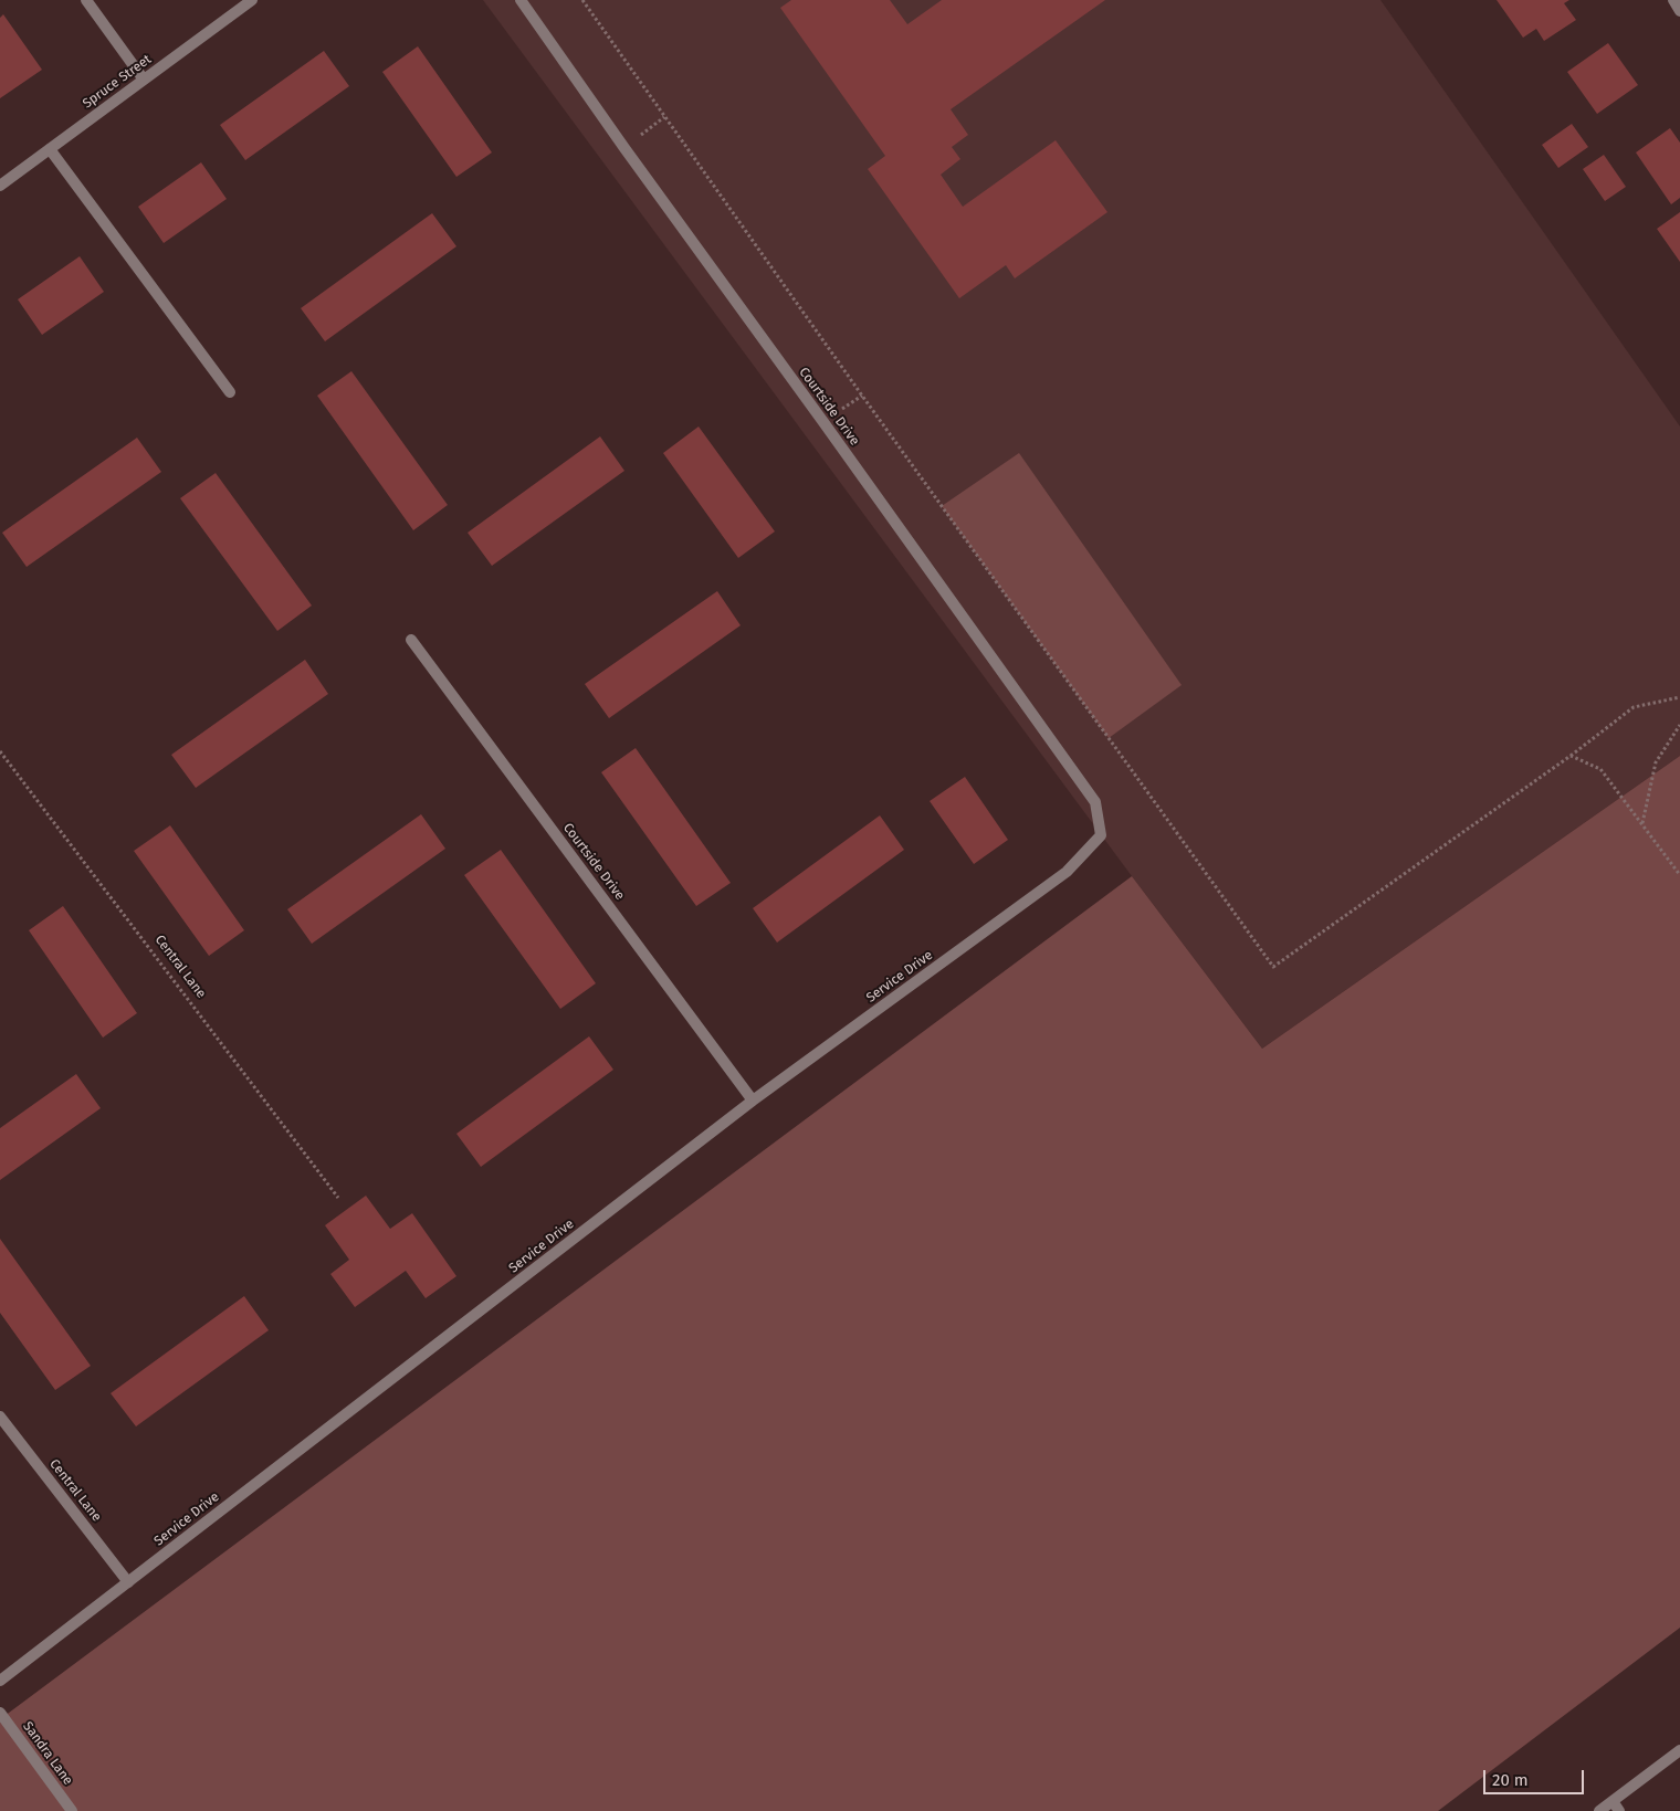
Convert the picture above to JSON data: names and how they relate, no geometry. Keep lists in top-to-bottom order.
{
  "streets": {
    "street": [
      "Spruce Street",
      "Courtside Drive",
      "Central Lane",
      "Service Drive",
      "Sandra Lane"
    ]
  },
  "crossings": [
    ["Courtside Drive", "Service Drive"],
    ["Central Lane", "Service Drive"]
  ],
  "scale_bar": "20 m"
}
